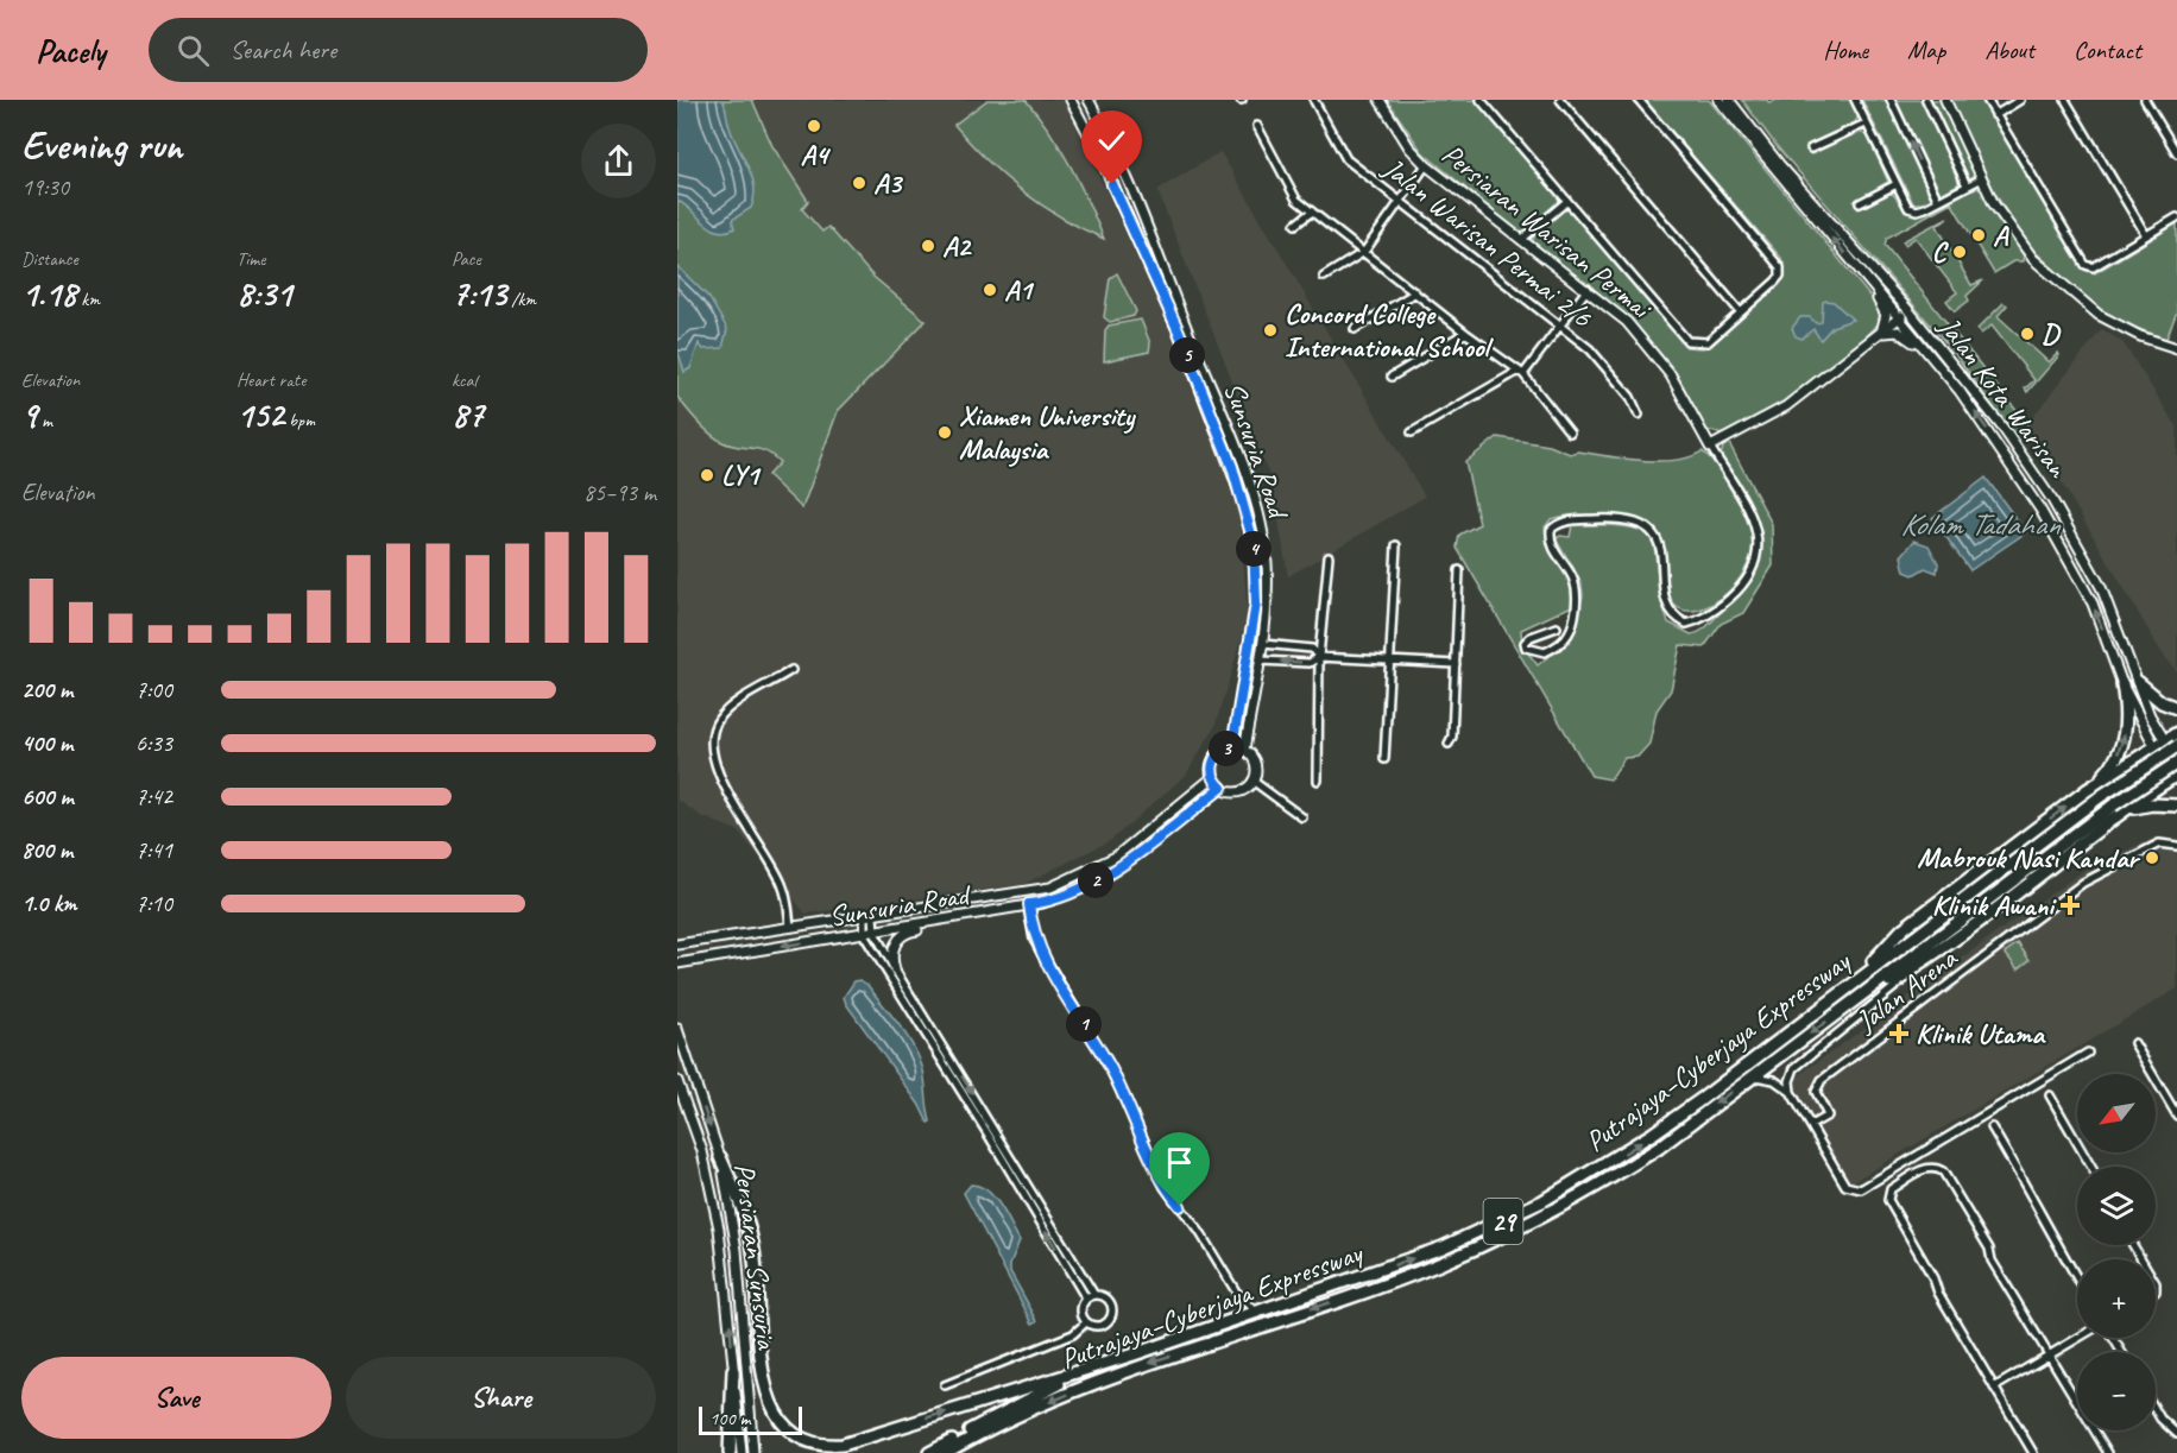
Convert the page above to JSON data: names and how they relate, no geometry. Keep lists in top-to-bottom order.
{
  "streets": {
    "highway": ["Putrajaya–Cyberjaya Expressway", "29"],
    "street": [
      "Persiaran Warisan Permai",
      "Jalan Warisan Permai 2/6",
      "Jalan Kota Warisan",
      "Sunsuria Road",
      "Jalan Arena",
      "Persiaran Sunsuria"
    ]
  },
  "crossings": [
    ["Jalan Kota Warisan", "Putrajaya–Cyberjaya Expressway"]
  ],
  "water": ["Kolam Tadahan"],
  "places": {
    "other": [
      "A4",
      "A3",
      "A",
      "A2",
      "C",
      "A1",
      "Concord College International School",
      "D",
      "Xiamen University Malaysia",
      "LY1",
      "Mabrouk Nasi Kandar"
    ],
    "health": ["Klinik Awani", "Klinik Utama"]
  },
  "scale_bar": "100 m",
  "north": "bottom left",
  "page": {
    "header": "Pacely",
    "search": "Search here",
    "nav": [
      "Home",
      "Map",
      "About",
      "Contact"
    ],
    "heading": ["Evening run", "19:30"],
    "stats": [
      ["Distance", "1.18 km"],
      ["Time", "8:31"],
      ["Pace", "7:13 /km"],
      ["Elevation", "9 m"],
      ["Heart rate", "152 bpm"],
      ["kcal", "87"]
    ],
    "pins": [
      "5",
      "4",
      "3",
      "2",
      "1"
    ],
    "chart": ["Elevation", "85–93 m"],
    "list": [
      {
        "name": "200 m",
        "note": "7:00"
      },
      {
        "name": "400 m",
        "note": "6:33"
      },
      {
        "name": "600 m",
        "note": "7:42"
      },
      {
        "name": "800 m",
        "note": "7:41"
      },
      {
        "name": "1.0 km",
        "note": "7:10"
      }
    ],
    "map_buttons": ["+", "−"],
    "buttons": ["Save", "Share"],
    "scale": "100 m"
  }
}
